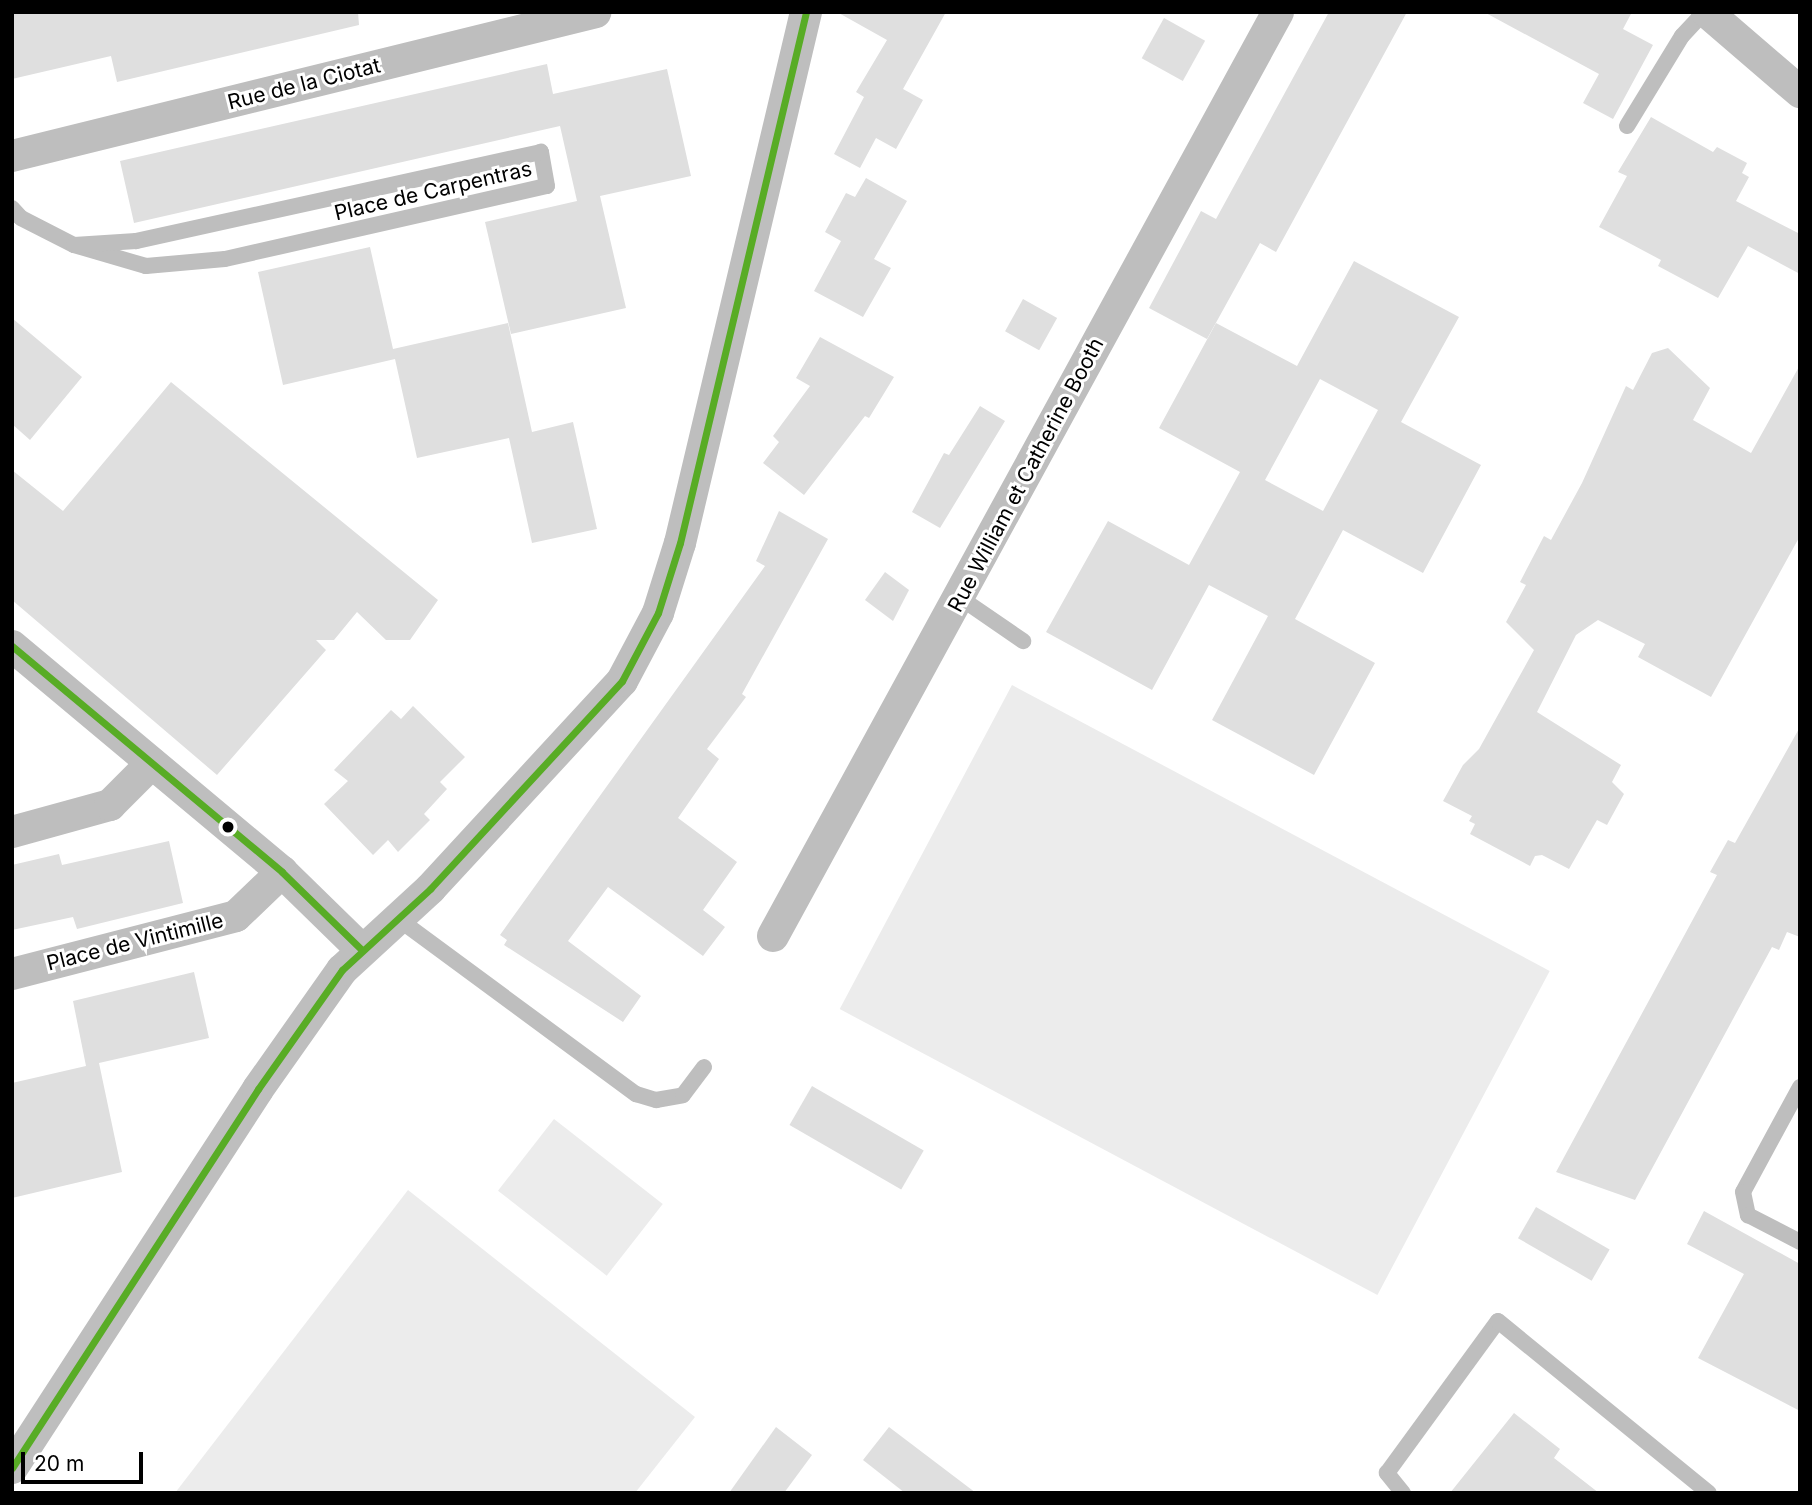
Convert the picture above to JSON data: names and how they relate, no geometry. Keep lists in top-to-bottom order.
{
  "streets": {
    "street": ["Rue de la Ciotat", "Rue William et Catherine Booth", "Place de Vintimille"],
    "lane": ["Place de Carpentras"]
  },
  "scale_bar": "20 m"
}
